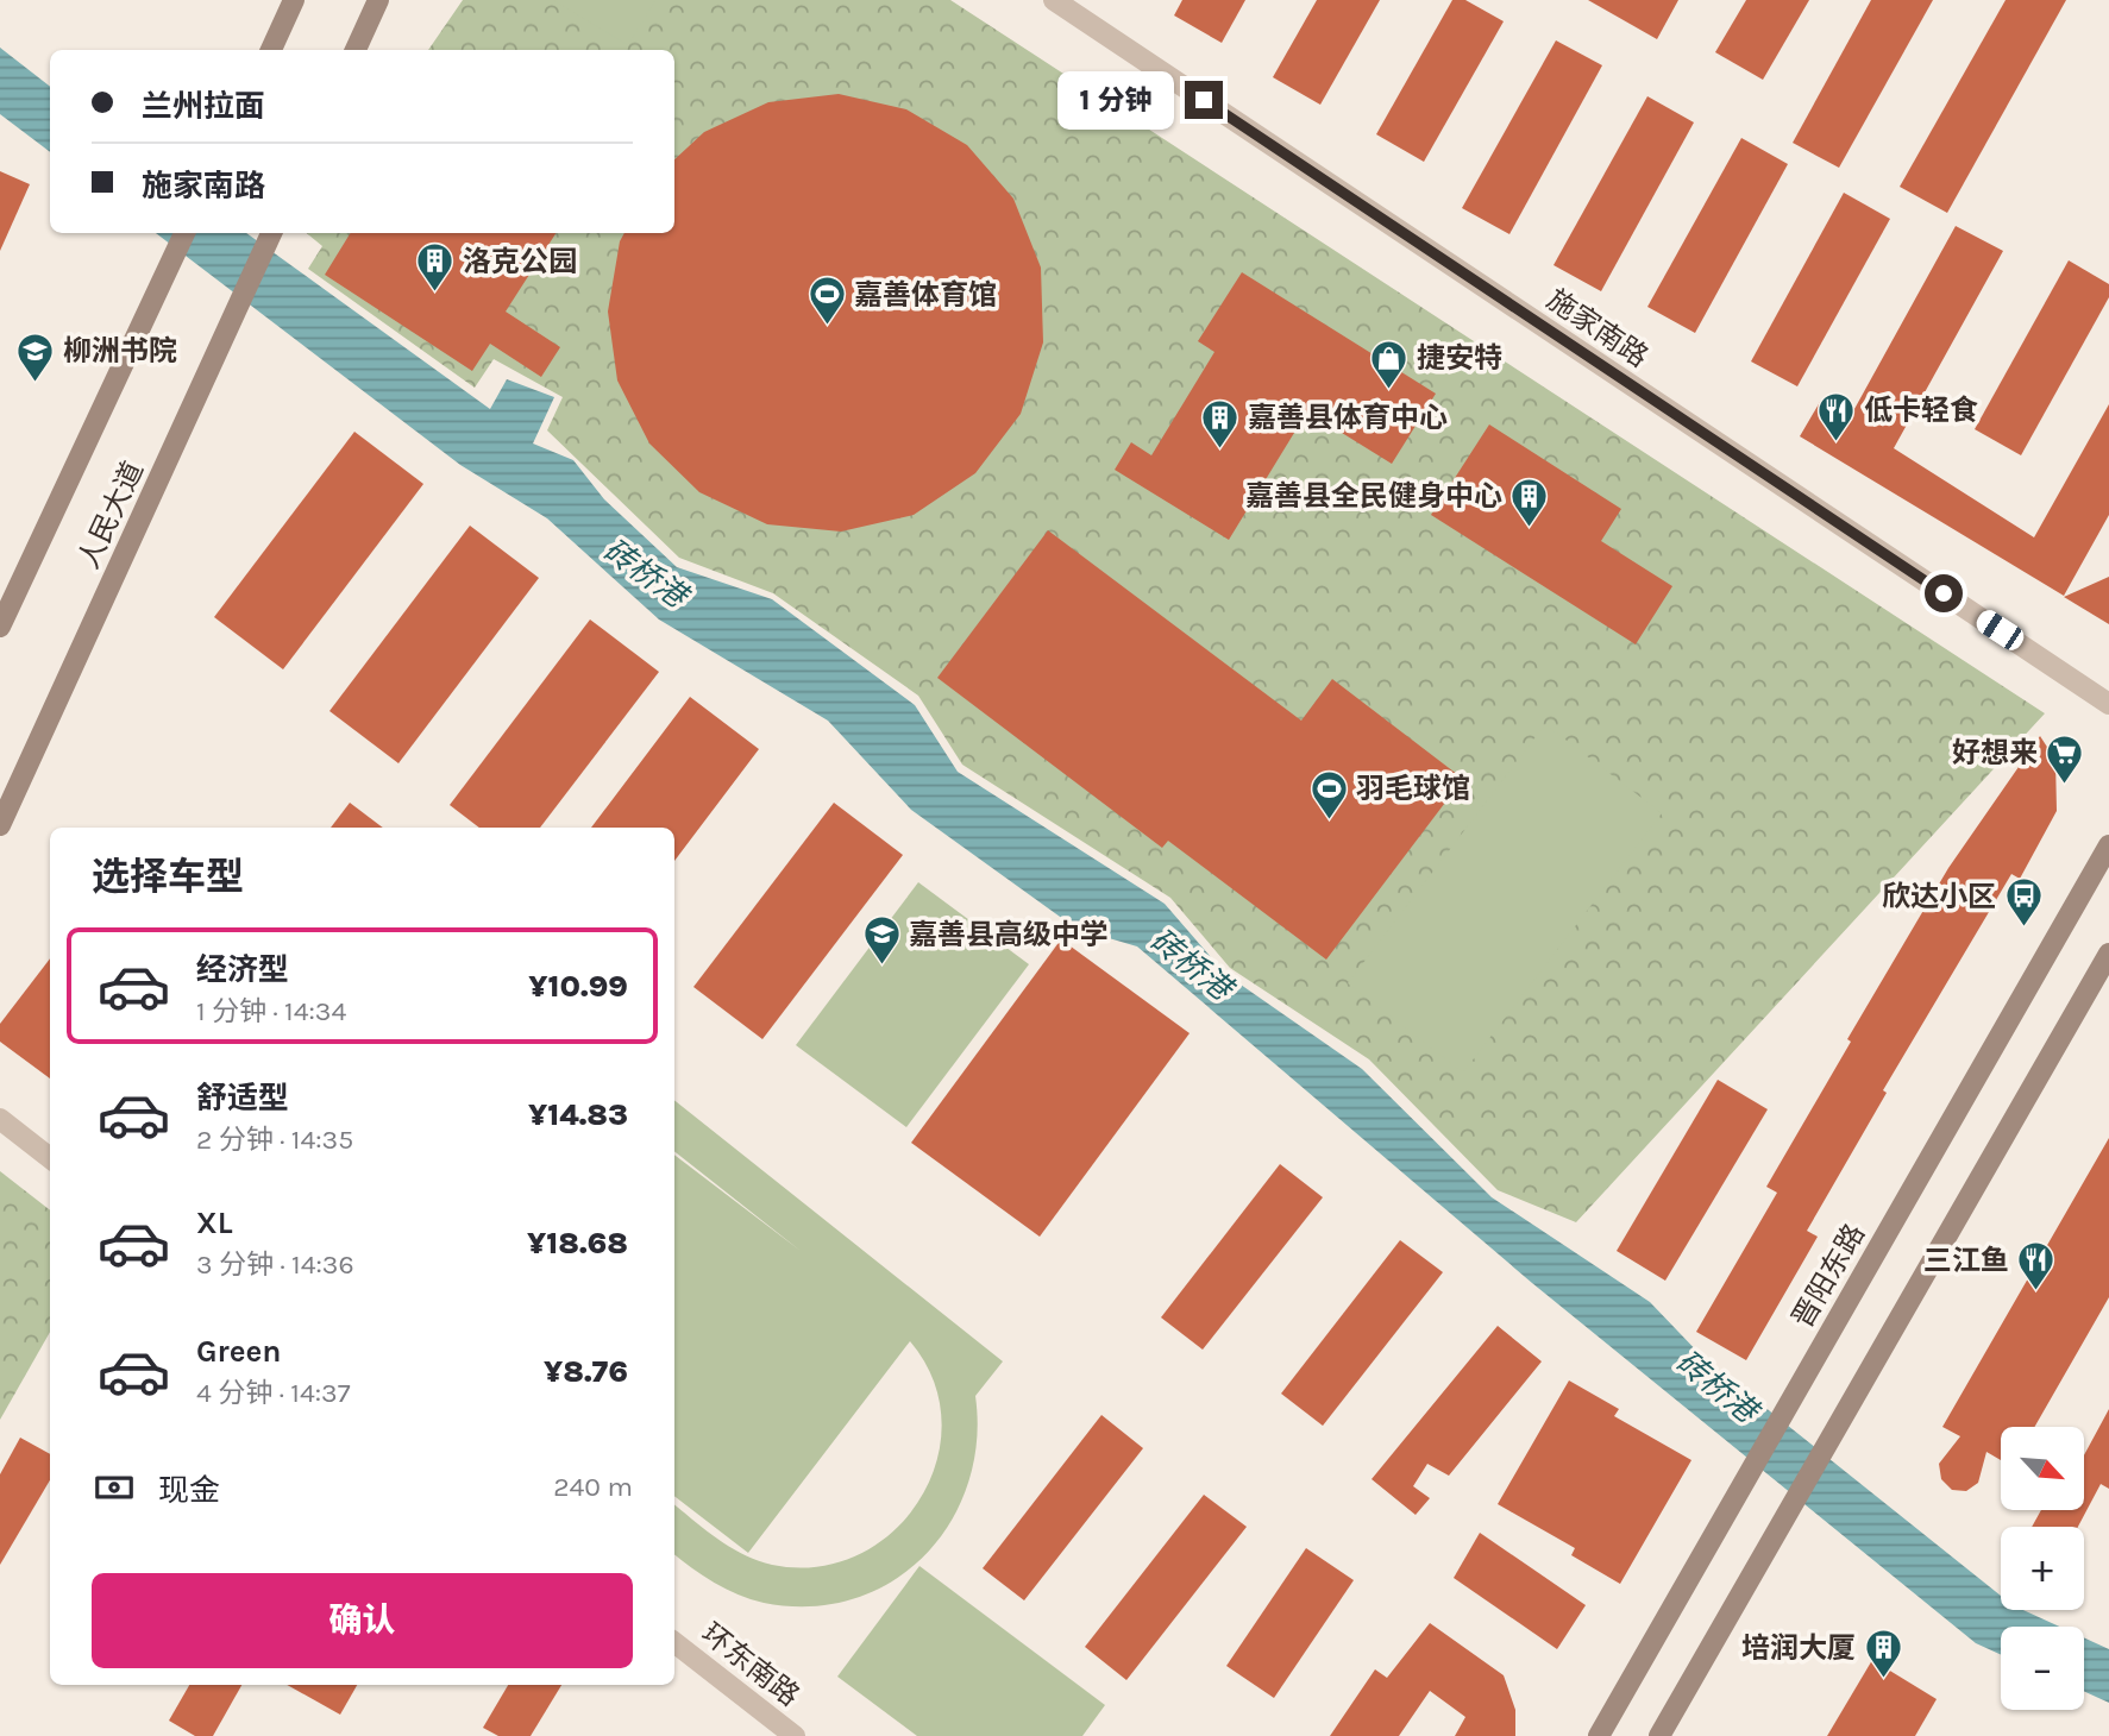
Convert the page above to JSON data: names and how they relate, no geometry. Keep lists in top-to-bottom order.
{
  "streets": {
    "main road": ["人民大道", "晋阳东路"],
    "street": ["施家南路", "环东南路"]
  },
  "water": ["砖桥港"],
  "places": {
    "building": [
      "洛克公园",
      "嘉善县体育中心",
      "嘉善县全民健身中心",
      "培润大厦"
    ],
    "sports": ["嘉善体育馆", "羽毛球馆"],
    "school or university": ["柳洲书院", "嘉善县高级中学"],
    "shop": ["捷安特"],
    "restaurant": ["低卡轻食", "三江鱼"],
    "supermarket": ["好想来"],
    "bus stop": ["欣达小区"]
  },
  "north": "bottom right",
  "page": {
    "banner": ["兰州拉面", "施家南路"],
    "bubble": "1 分钟",
    "heading": "选择车型",
    "list": [
      {
        "name": "经济型",
        "note": "1 分钟 · 14:34",
        "value": "¥10.99"
      },
      {
        "name": "舒适型",
        "note": "2 分钟 · 14:35",
        "value": "¥14.83"
      },
      {
        "name": "XL",
        "note": "3 分钟 · 14:36",
        "value": "¥18.68"
      },
      {
        "name": "Green",
        "note": "4 分钟 · 14:37",
        "value": "¥8.76"
      }
    ],
    "map_buttons": ["+", "−"],
    "pay": ["现金", "240 m"],
    "buttons": "确认"
  }
}
